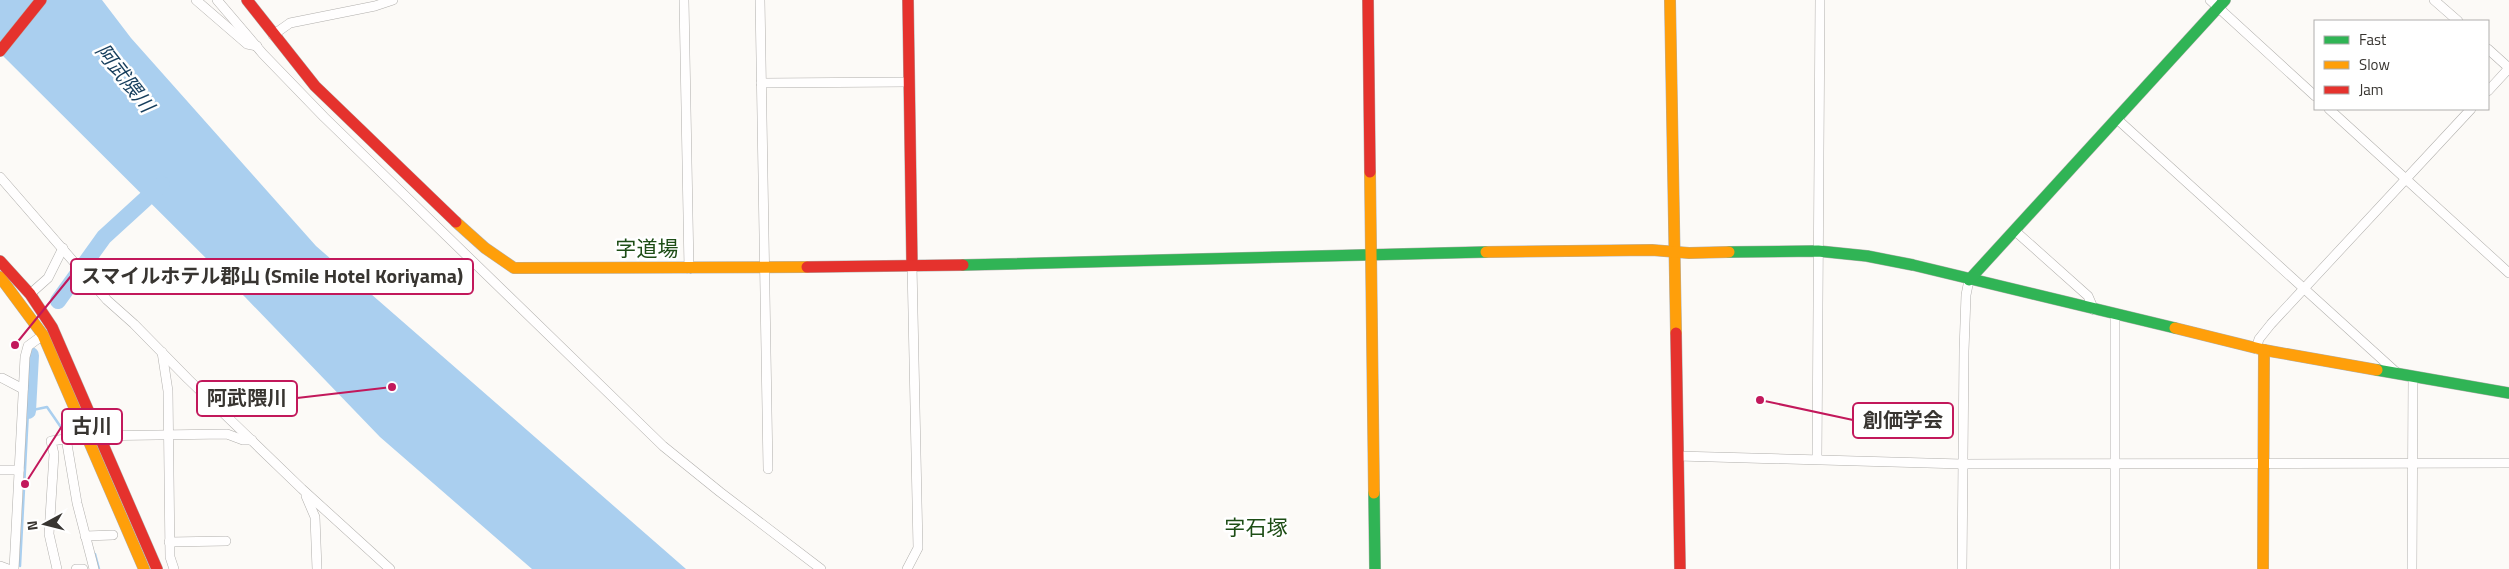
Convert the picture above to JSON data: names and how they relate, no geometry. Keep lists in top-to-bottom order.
{
  "districts": ["字道場", "字石塚"],
  "water": ["阿武隈川"],
  "places": [
    "スマイルホテル郡山 (Smile Hotel Koriyama)",
    "阿武隈川",
    "創価学会",
    "古川"
  ],
  "legend": ["Fast", "Slow", "Jam"],
  "north": "left"
}
